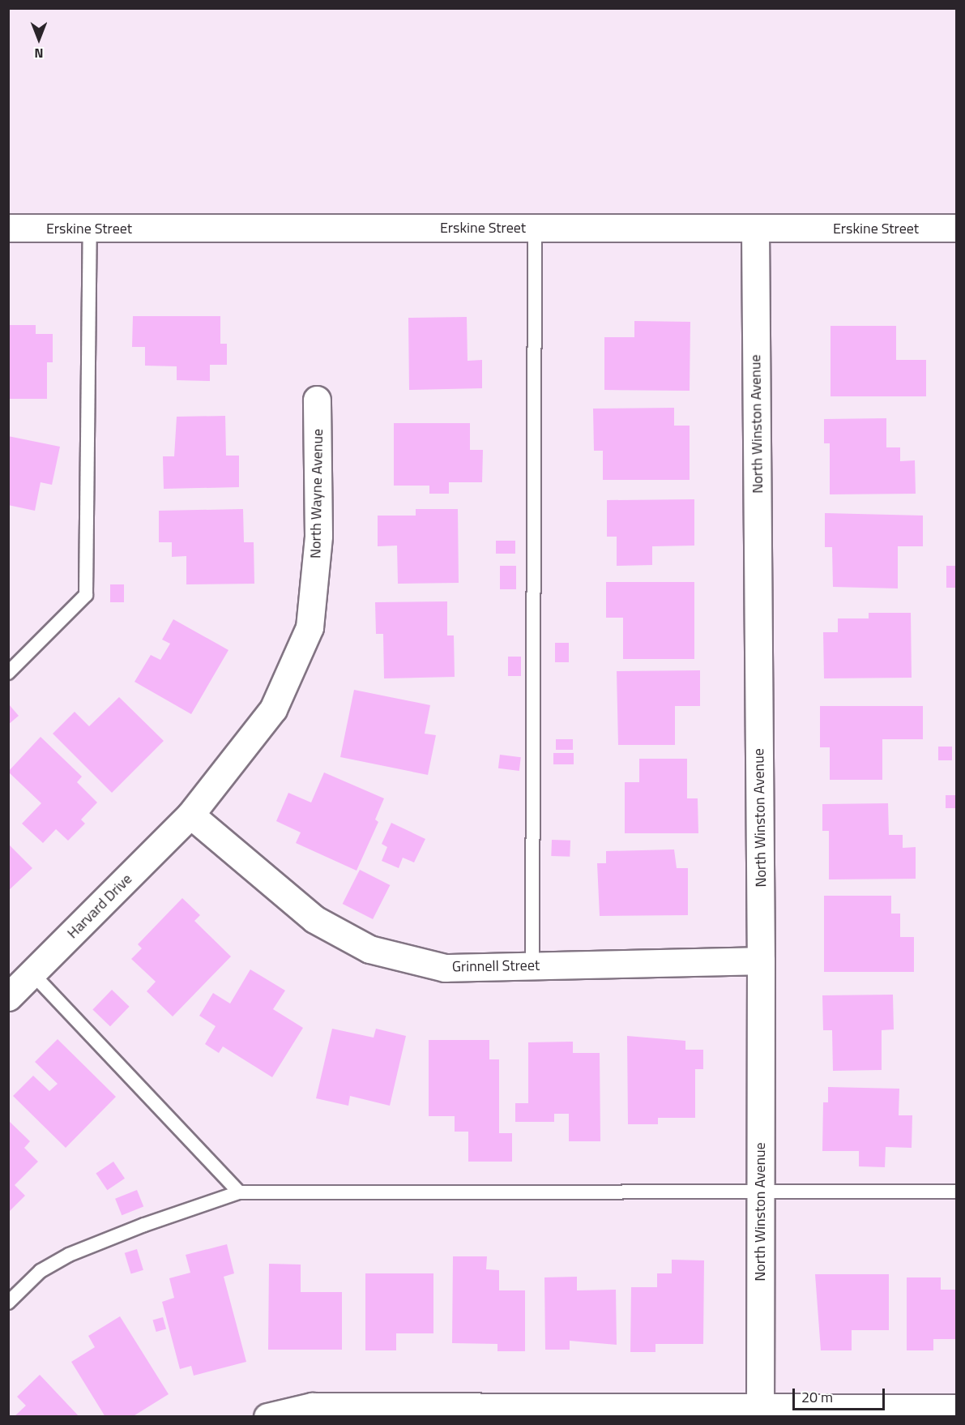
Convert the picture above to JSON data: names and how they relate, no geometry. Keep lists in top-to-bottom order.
{
  "streets": {
    "street": [
      "Erskine Street",
      "North Winston Avenue",
      "North Wayne Avenue",
      "Harvard Drive",
      "Grinnell Street"
    ]
  },
  "crossings": [
    ["Erskine Street", "North Winston Avenue"],
    ["North Winston Avenue", "Grinnell Street"],
    ["North Wayne Avenue", "Harvard Drive"],
    ["North Wayne Avenue", "Grinnell Street"],
    ["Harvard Drive", "Grinnell Street"]
  ],
  "scale_bar": "20 m",
  "north": "bottom"
}
